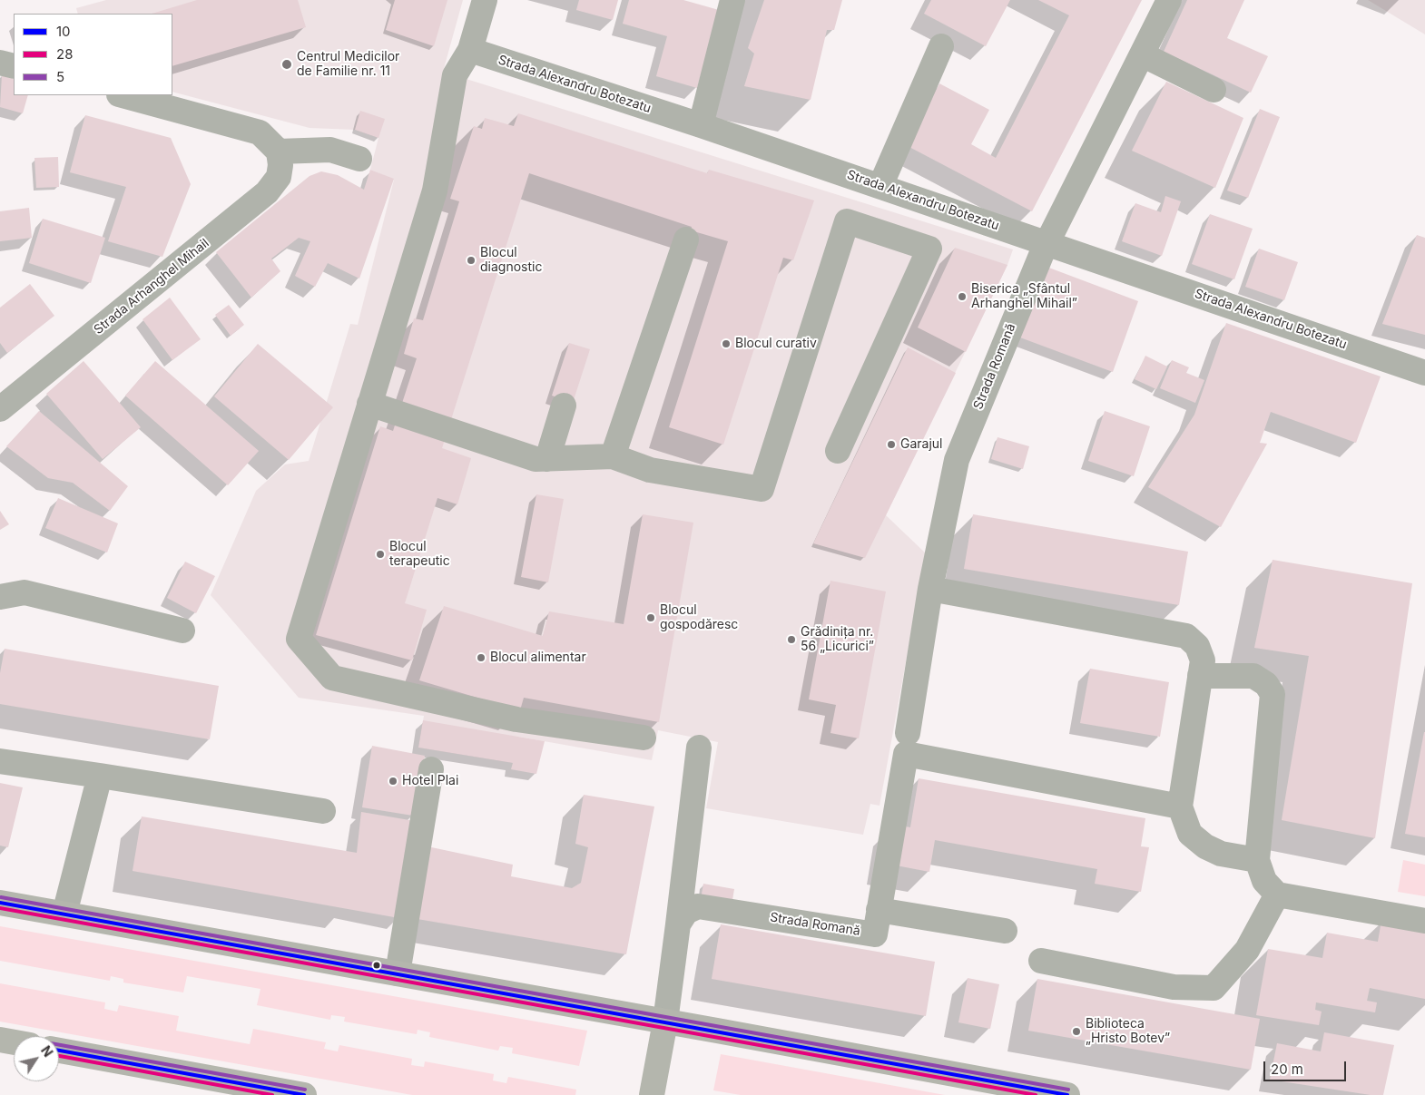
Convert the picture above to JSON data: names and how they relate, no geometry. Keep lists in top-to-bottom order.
{
  "streets": {
    "street": ["Strada Alexandru Botezatu", "Strada Arhanghel Mihail", "Strada Romană"]
  },
  "crossings": [
    ["Strada Alexandru Botezatu", "Strada Romană"]
  ],
  "places": [
    "Centrul Medicilor de Familie nr. 11",
    "Blocul diagnostic",
    "Biserica „Sfântul Arhanghel Mihail”",
    "Blocul curativ",
    "Garajul",
    "Blocul terapeutic",
    "Blocul gospodăresc",
    "Grădinița nr. 56 „Licurici”",
    "Blocul alimentar",
    "Hotel Plai",
    "Biblioteca „Hristo Botev”"
  ],
  "lines": ["transit line 5", "transit line 10", "transit line 28"],
  "legend": ["10", "28", "5"],
  "scale_bar": "20 m",
  "north": "top right"
}
